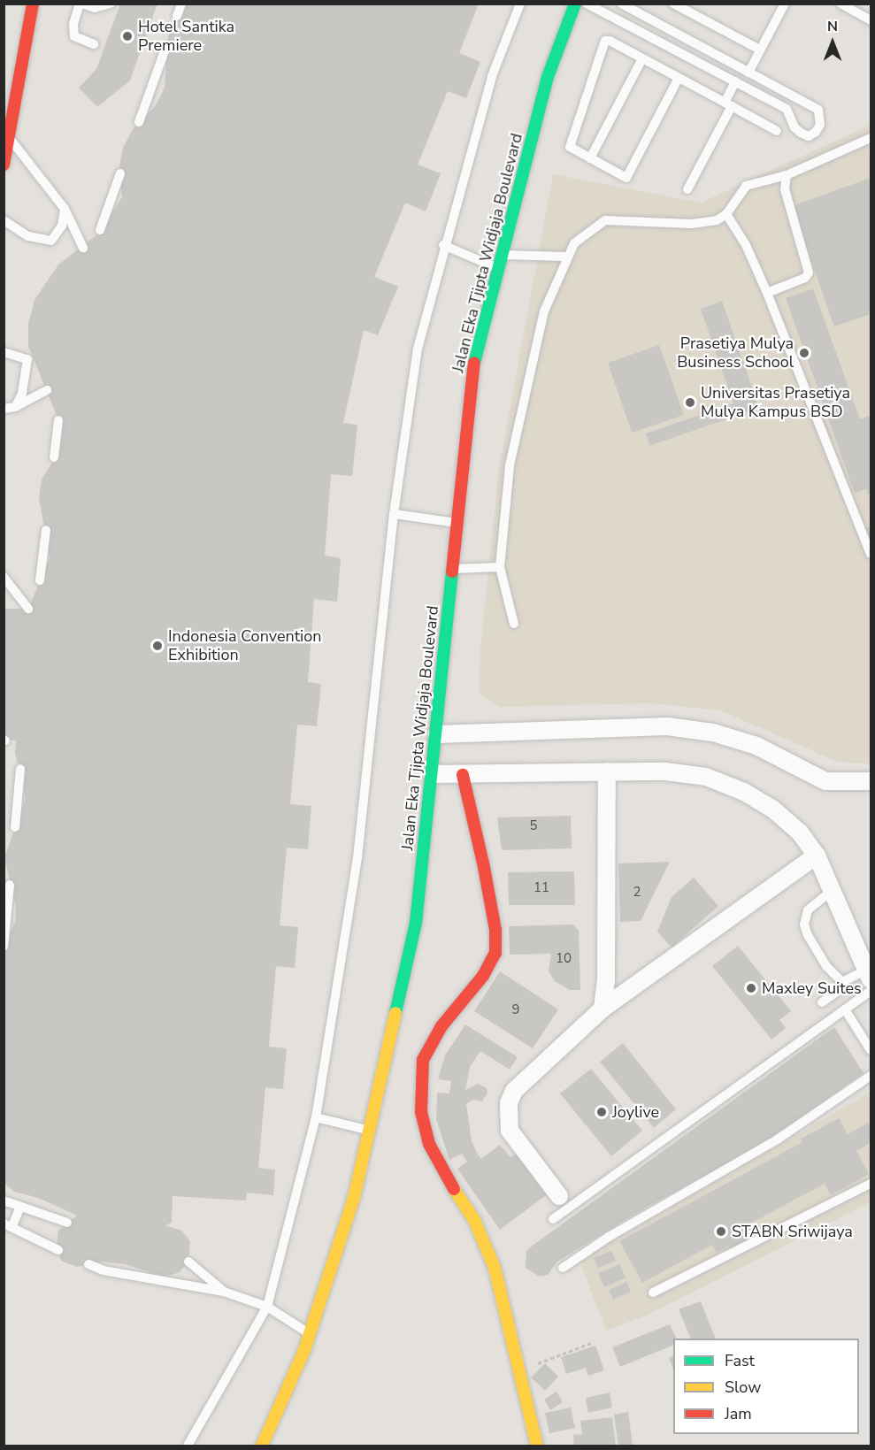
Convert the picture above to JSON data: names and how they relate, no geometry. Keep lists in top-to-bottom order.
{
  "streets": {
    "street": ["Jalan Eka Tjipta Widjaja Boulevard"]
  },
  "places": [
    "Hotel Santika Premiere",
    "Prasetiya Mulya Business School",
    "Universitas Prasetiya Mulya Kampus BSD",
    "Indonesia Convention Exhibition",
    "Maxley Suites",
    "Joylive",
    "STABN Sriwijaya"
  ],
  "house_numbers": [
    "5",
    "11",
    "2",
    "10",
    "9"
  ],
  "legend": ["Fast", "Slow", "Jam"],
  "north": "top"
}
